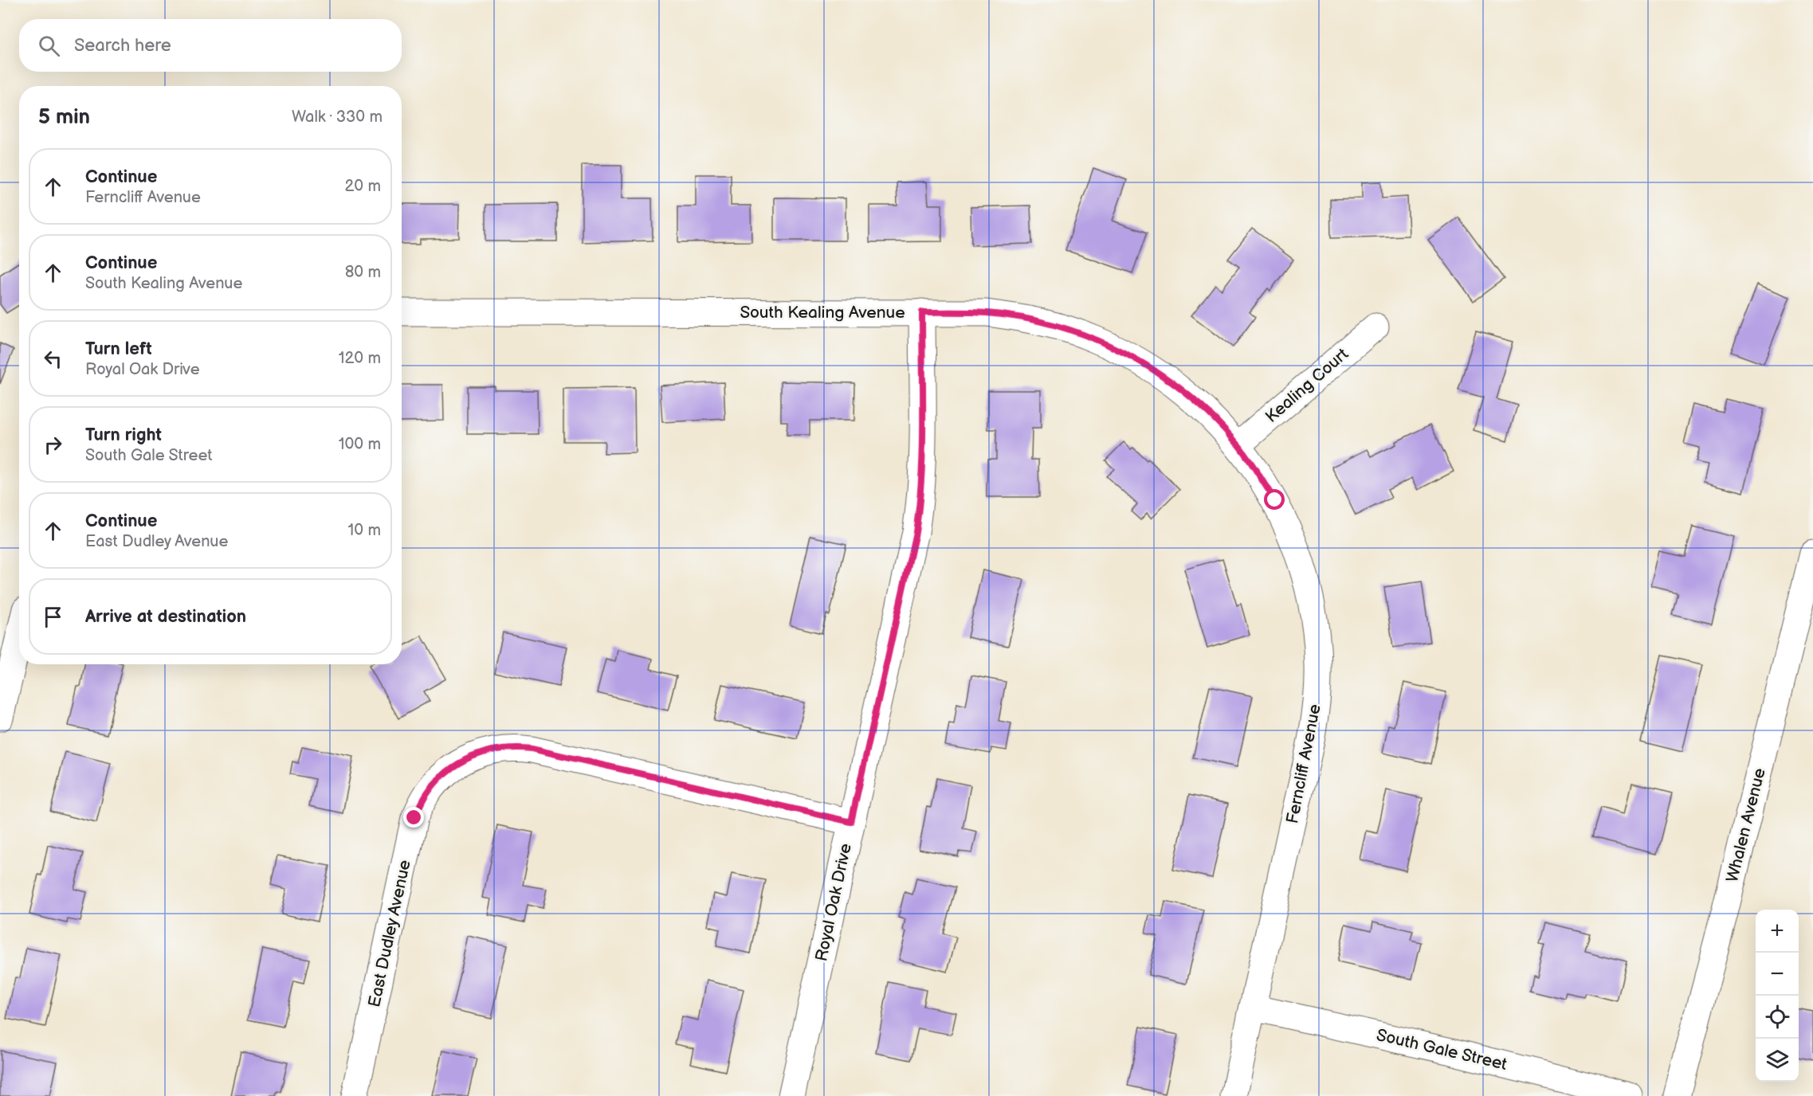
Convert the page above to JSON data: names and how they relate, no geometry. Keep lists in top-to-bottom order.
{
  "streets": {
    "street": [
      "South Kealing Avenue",
      "Kealing Court",
      "Ferncliff Avenue",
      "Whalen Avenue",
      "Royal Oak Drive",
      "East Dudley Avenue",
      "South Gale Street"
    ]
  },
  "crossings": [
    ["South Kealing Avenue", "Kealing Court"],
    ["South Kealing Avenue", "Ferncliff Avenue"],
    ["South Kealing Avenue", "Royal Oak Drive"],
    ["Kealing Court", "Ferncliff Avenue"],
    ["Ferncliff Avenue", "South Gale Street"],
    ["Royal Oak Drive", "East Dudley Avenue"]
  ],
  "page": {
    "search": "Search here",
    "heading": ["5 min", "Walk · 330 m"],
    "list": [
      ["Continue", "Ferncliff Avenue", "20 m"],
      ["Continue", "South Kealing Avenue", "80 m"],
      ["Turn left", "Royal Oak Drive", "120 m"],
      ["Turn right", "South Gale Street", "100 m"],
      ["Continue", "East Dudley Avenue", "10 m"],
      "Arrive at destination"
    ],
    "map_buttons": ["+", "−"]
  }
}
